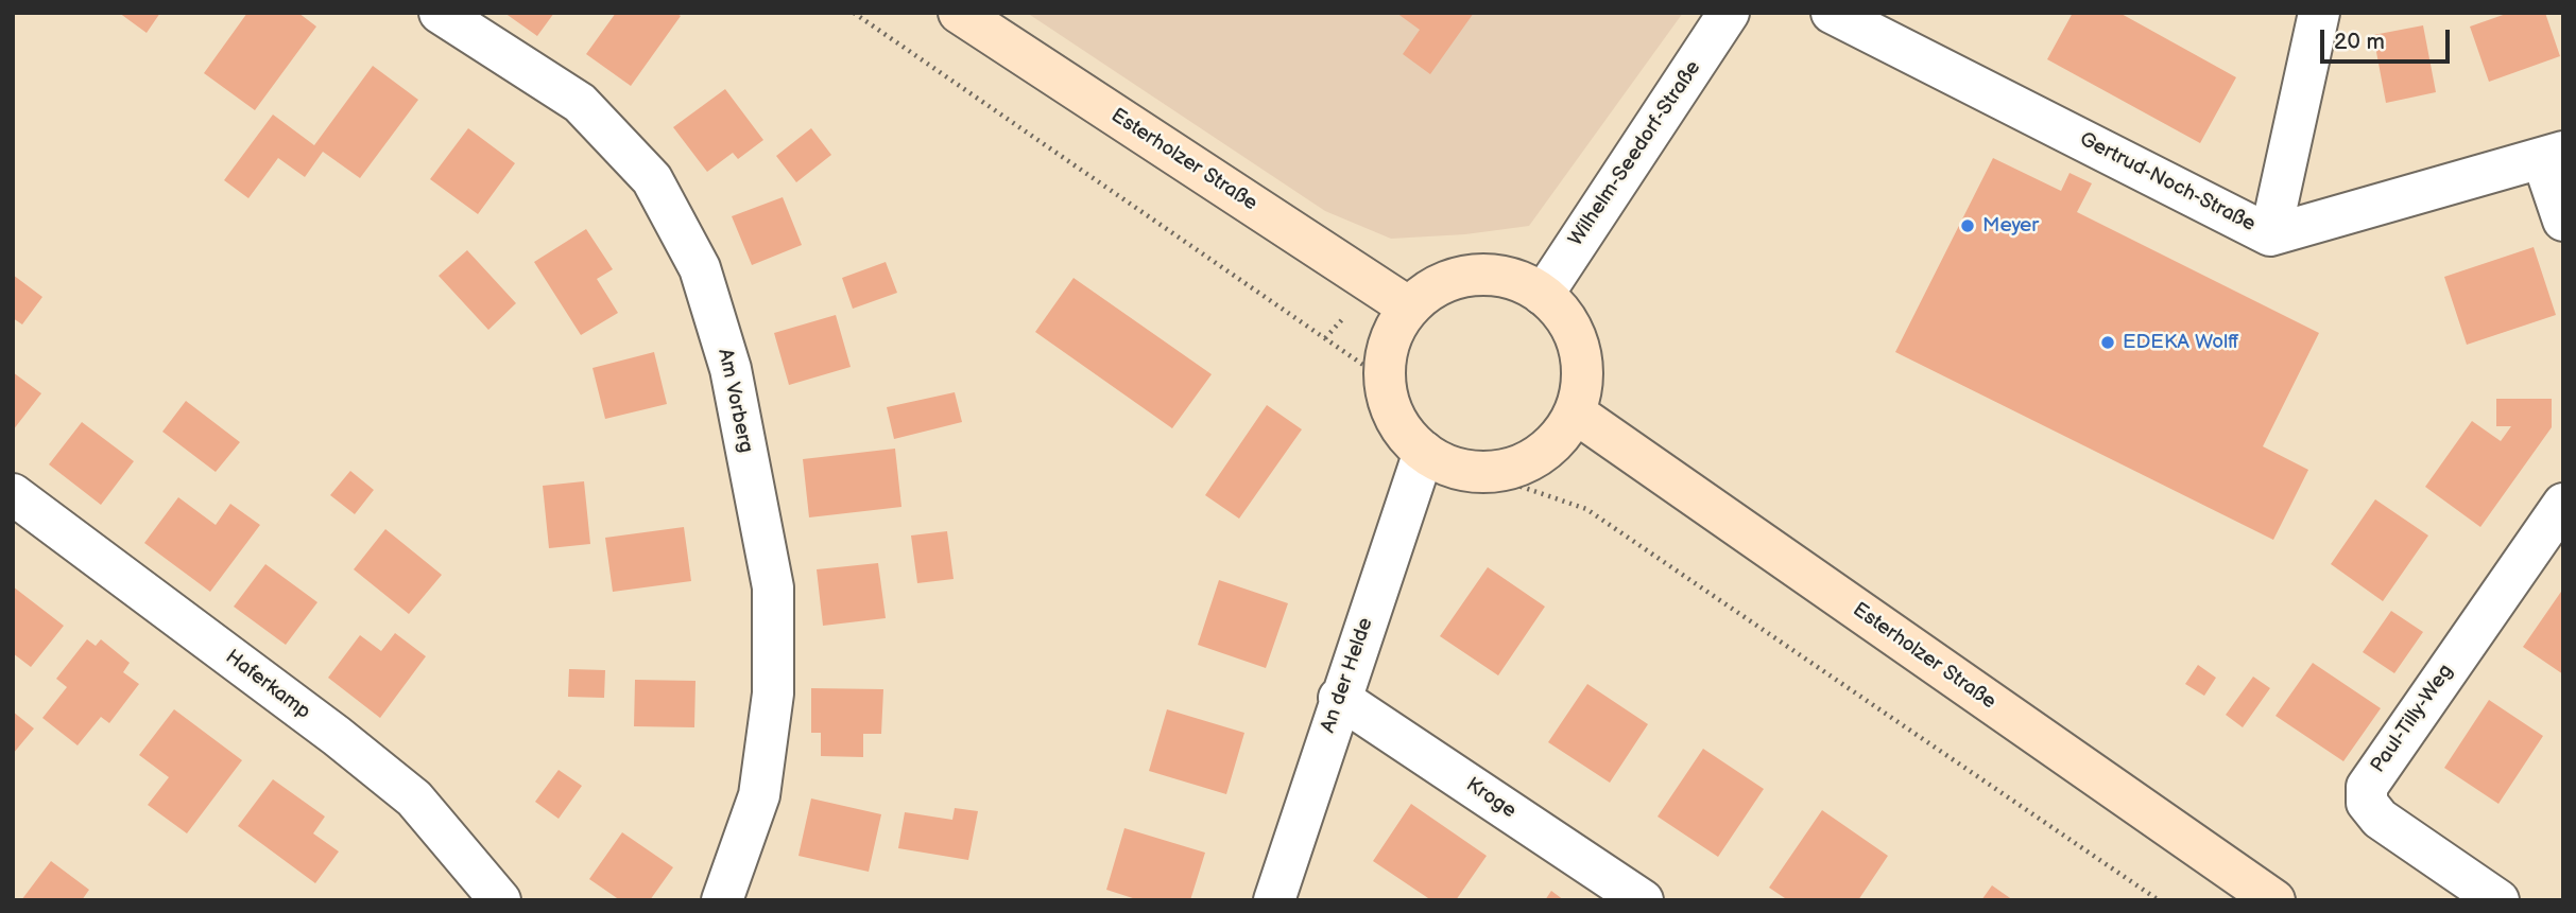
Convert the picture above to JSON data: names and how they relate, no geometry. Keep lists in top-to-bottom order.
{
  "streets": {
    "main road": ["Esterholzer Straße"],
    "street": [
      "Wilhelm-Seedorf-Straße",
      "Gertrud-Noch-Straße",
      "Am Vorberg",
      "An der Helde",
      "Haferkamp",
      "Paul-Tilly-Weg",
      "Kroge"
    ]
  },
  "crossings": [
    ["Wilhelm-Seedorf-Straße", "Esterholzer Straße"],
    ["Wilhelm-Seedorf-Straße", "An der Helde"],
    ["Esterholzer Straße", "An der Helde"],
    ["An der Helde", "Kroge"]
  ],
  "places": ["Meyer", "EDEKA Wolff"],
  "scale_bar": "20 m"
}
